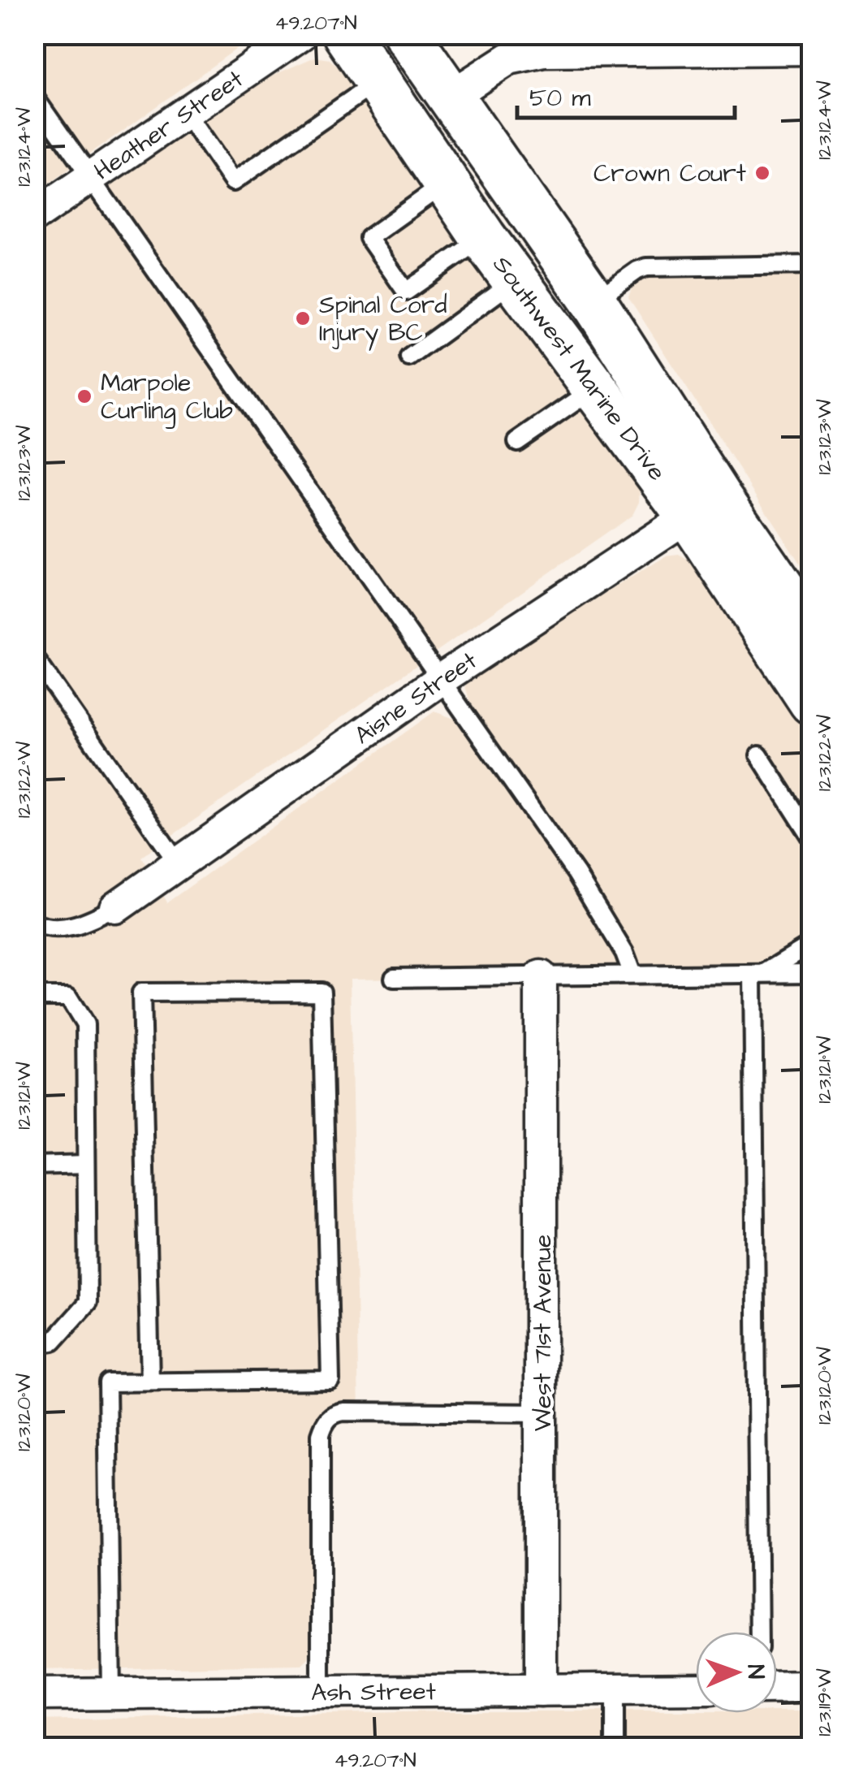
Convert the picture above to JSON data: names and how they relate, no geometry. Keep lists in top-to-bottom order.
{
  "streets": {
    "main road": ["Southwest Marine Drive"],
    "street": [
      "Heather Street",
      "Aisne Street",
      "West 71st Avenue",
      "Ash Street"
    ]
  },
  "crossings": [
    ["Southwest Marine Drive", "Aisne Street"],
    ["West 71st Avenue", "Ash Street"]
  ],
  "places": ["Crown Court", "Spinal Cord Injury BC", "Marpole Curling Club"],
  "scale_bar": "50 m",
  "north": "right",
  "coordinates": [
    "49.207°N",
    "123.124°W",
    "123.123°W",
    "123.122°W",
    "123.121°W",
    "123.120°W",
    "123.119°W"
  ]
}
